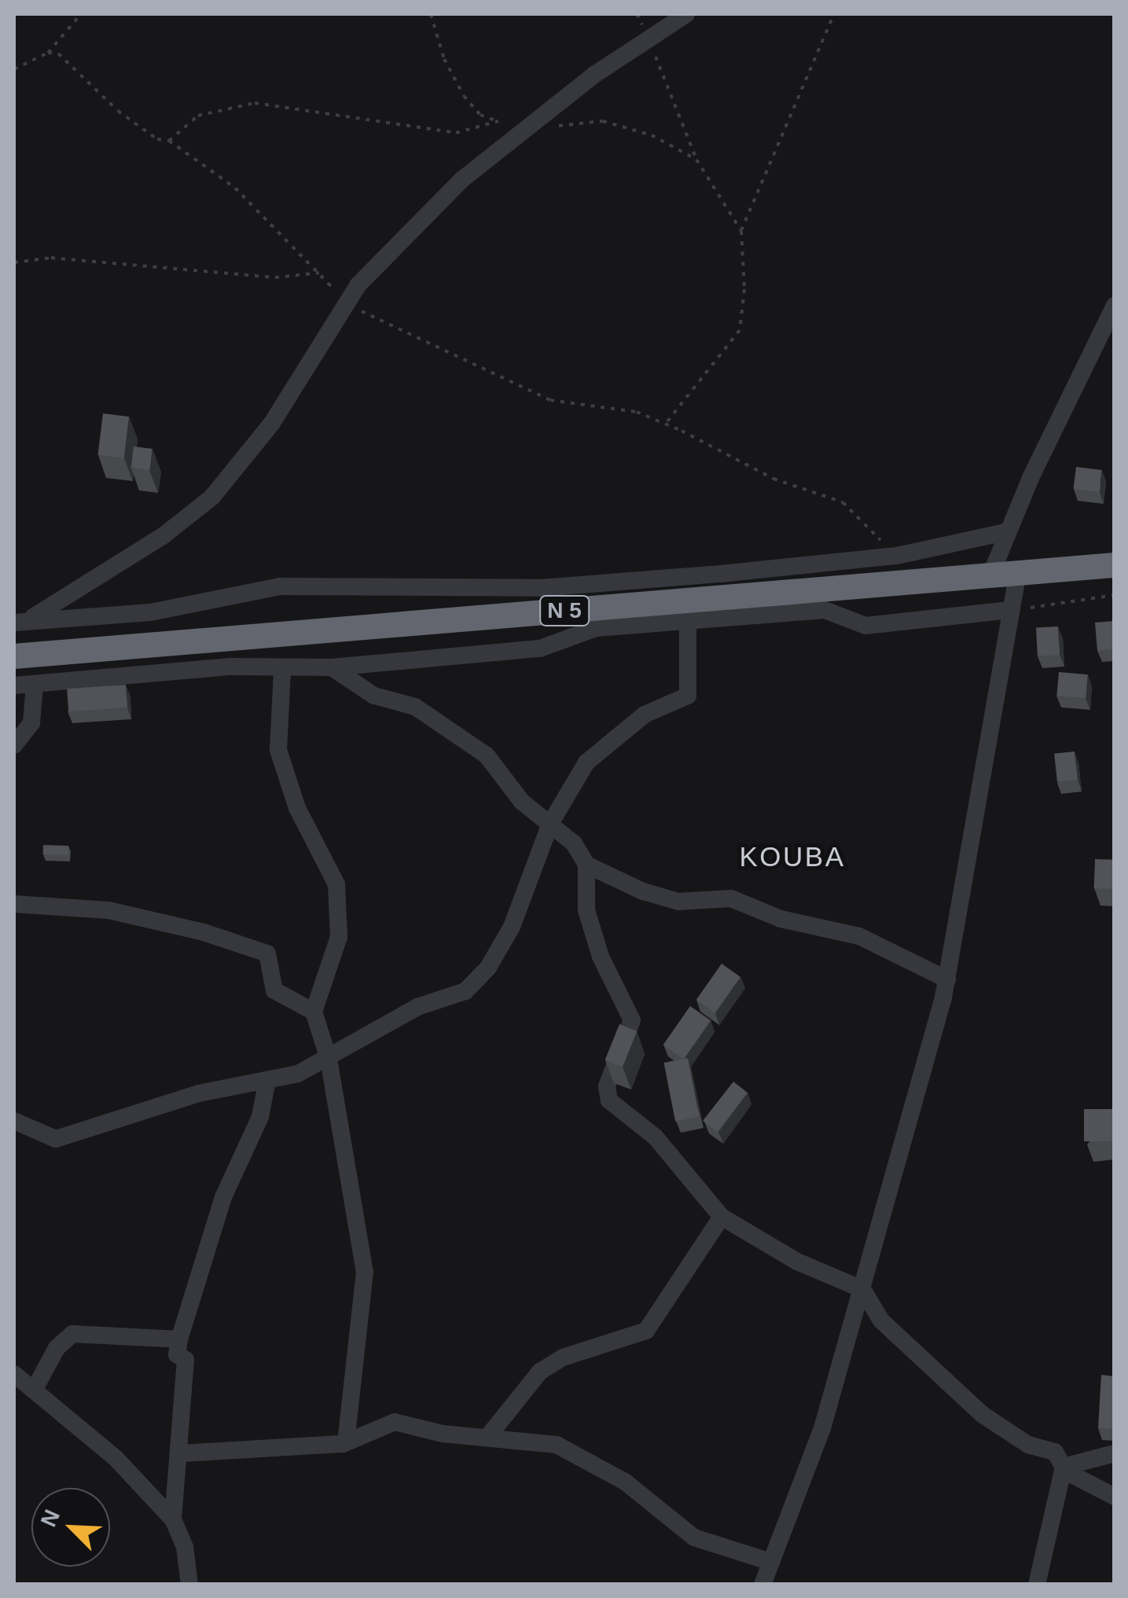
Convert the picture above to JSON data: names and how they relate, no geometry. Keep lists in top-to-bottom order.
{
  "streets": {
    "highway": ["N 5"]
  },
  "districts": ["KOUBA"],
  "north": "top left"
}
